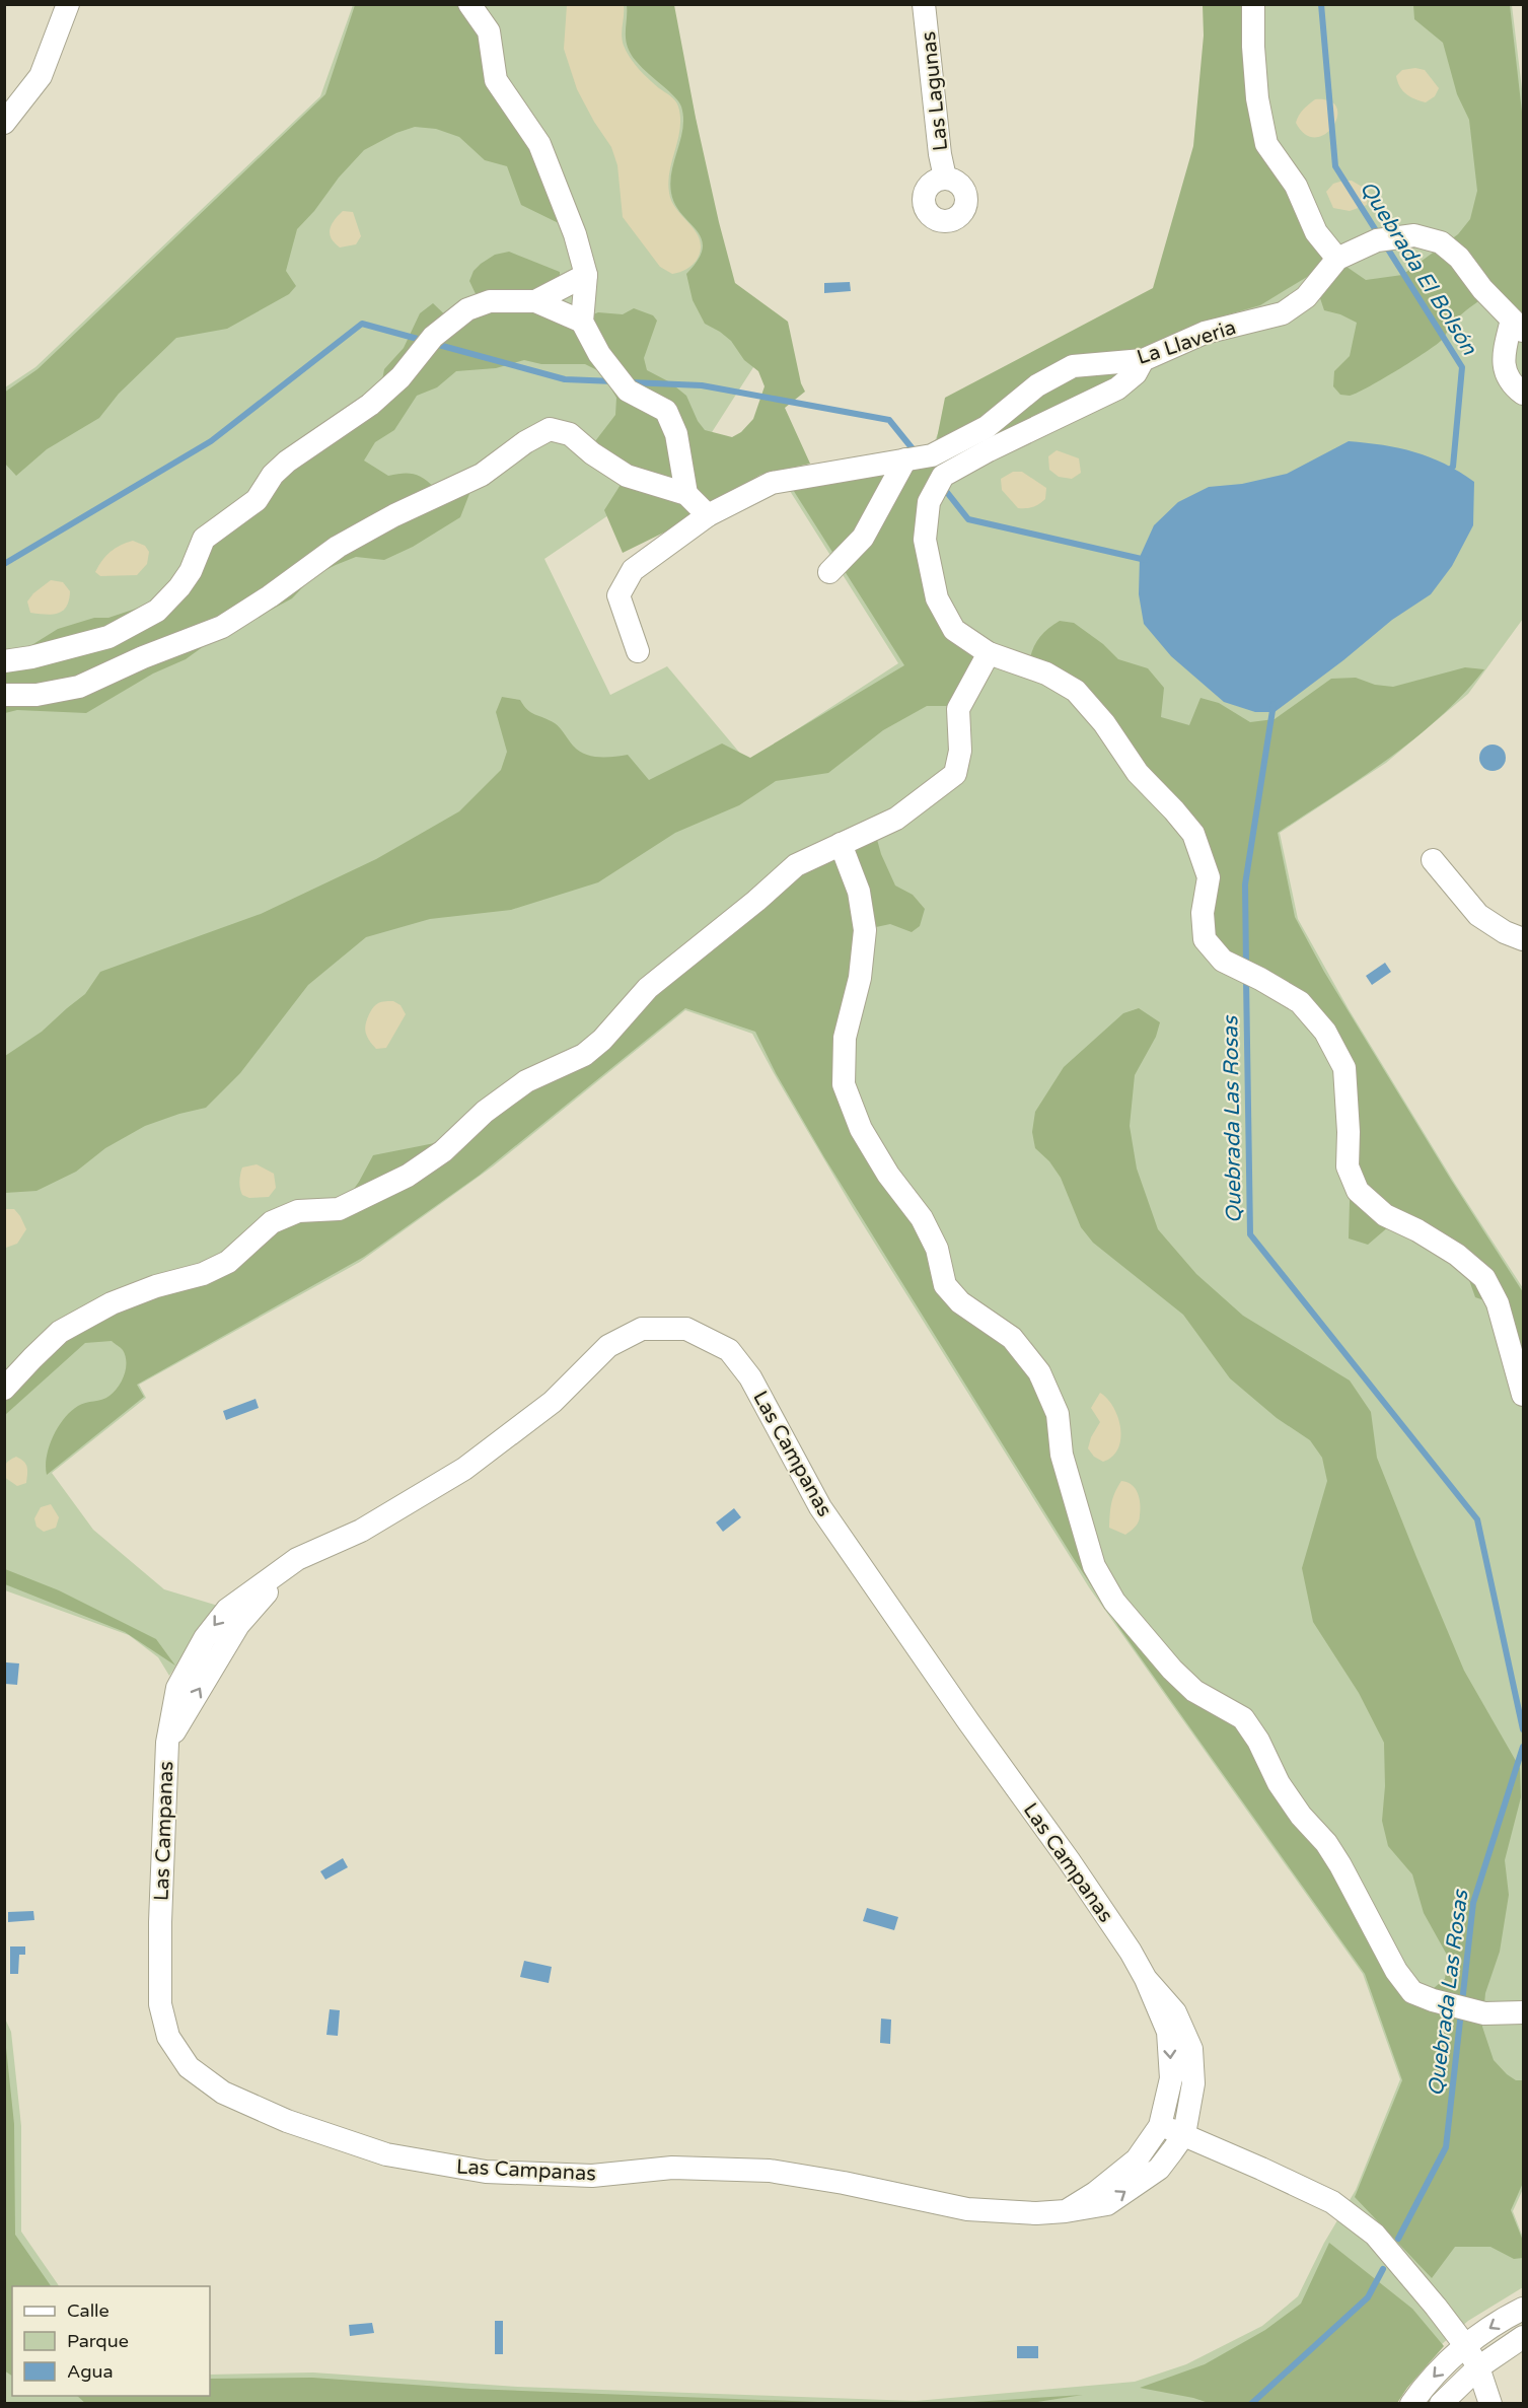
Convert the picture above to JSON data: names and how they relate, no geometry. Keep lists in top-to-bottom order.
{
  "streets": {
    "street": ["Las Lagunas", "La Llaveria", "Las Campanas"]
  },
  "water": ["Quebrada El Bolsón", "Quebrada Las Rosas"],
  "legend": ["Calle", "Parque", "Agua"]
}
